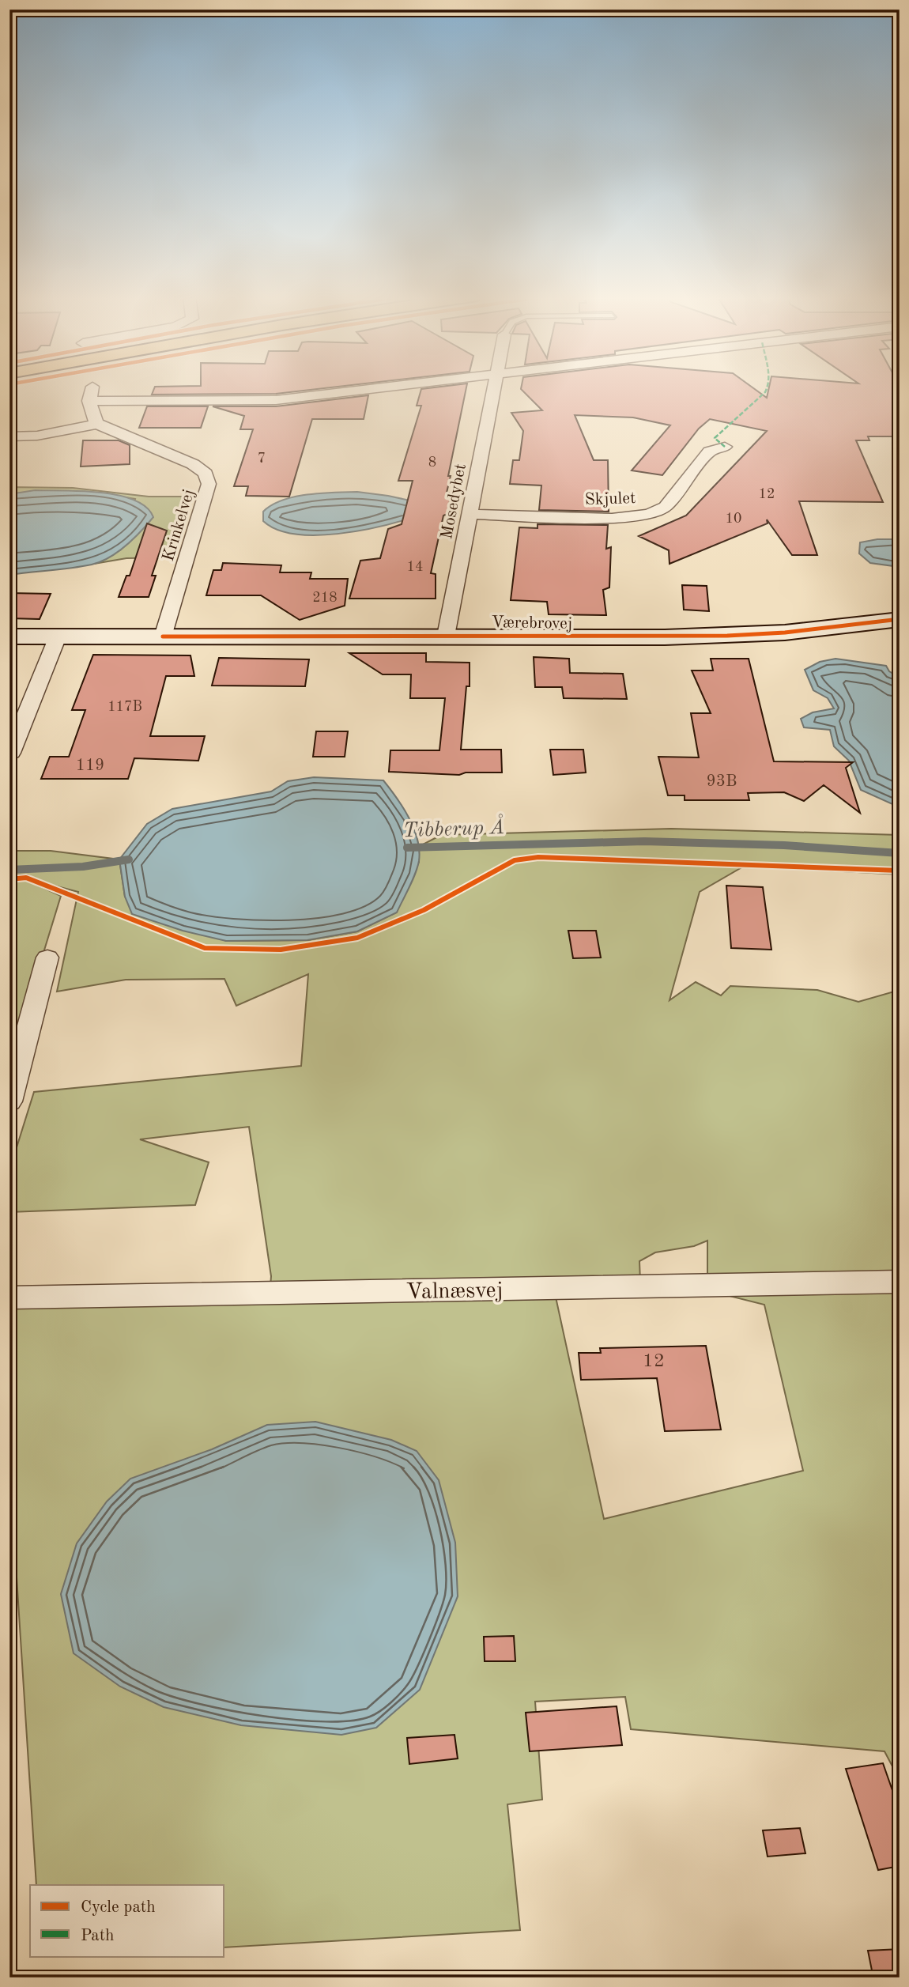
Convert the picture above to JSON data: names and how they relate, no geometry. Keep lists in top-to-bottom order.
{
  "streets": {
    "street": [
      "Skjulet",
      "Mosedybet",
      "Krinkelvej",
      "Værebrovej",
      "Valnæsvej"
    ]
  },
  "crossings": [
    ["Skjulet", "Mosedybet"],
    ["Mosedybet", "Værebrovej"],
    ["Krinkelvej", "Værebrovej"]
  ],
  "water": ["Tibberup Å"],
  "house_numbers": [
    "7",
    "8",
    "12",
    "10",
    "14",
    "218",
    "117B",
    "119",
    "93B",
    "12"
  ],
  "legend": ["Cycle path", "Path"]
}
